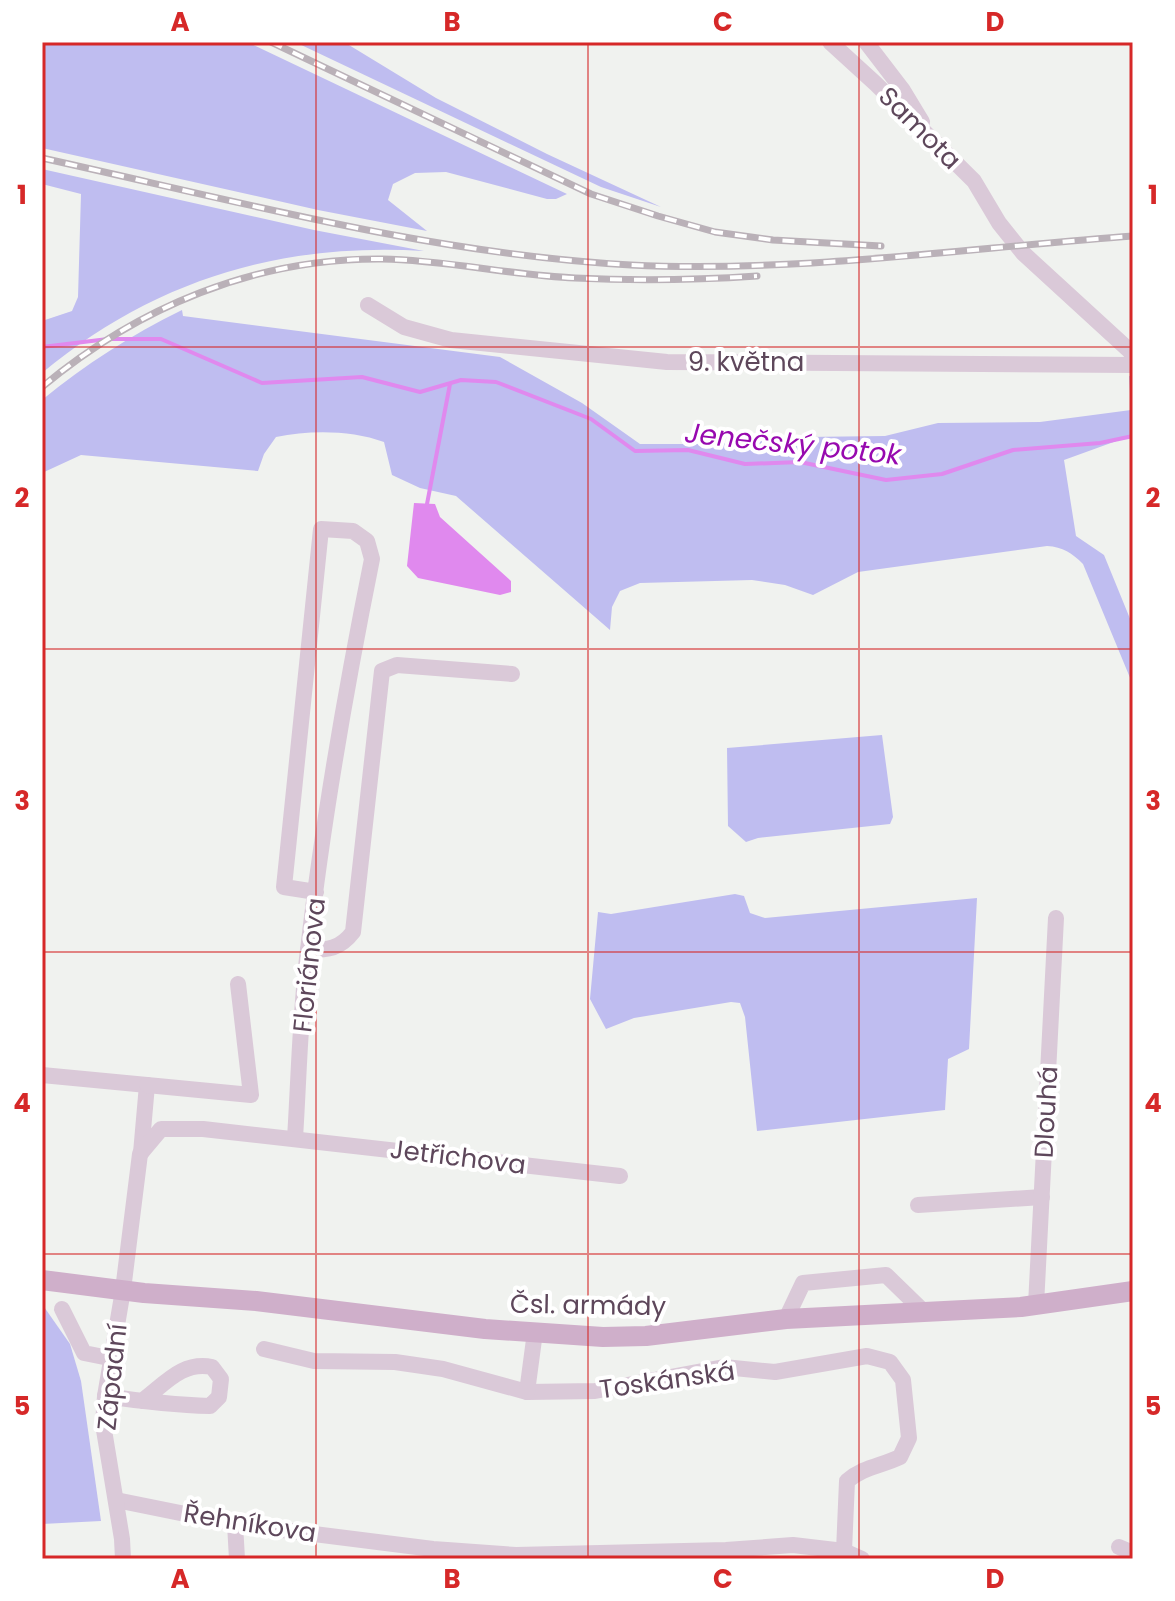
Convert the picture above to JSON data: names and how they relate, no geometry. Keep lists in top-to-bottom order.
{
  "streets": {
    "main road": ["Čsl. armády"],
    "street": [
      "Samota",
      "9. května",
      "Floriánova",
      "Dlouhá",
      "Jetřichova",
      "Západní",
      "Toskánská",
      "Řehníkova"
    ]
  },
  "crossings": [
    ["Samota", "9. května"],
    ["Floriánova", "Jetřichova"],
    ["Dlouhá", "Čsl. armády"],
    ["Čsl. armády", "Západní"],
    ["Západní", "Řehníkova"],
    ["Toskánská", "Řehníkova"]
  ],
  "water": ["Jenečský potok"],
  "grid": {
    "columns": [
      "A",
      "B",
      "C",
      "D"
    ],
    "rows": [
      "1",
      "2",
      "3",
      "4",
      "5"
    ]
  }
}
